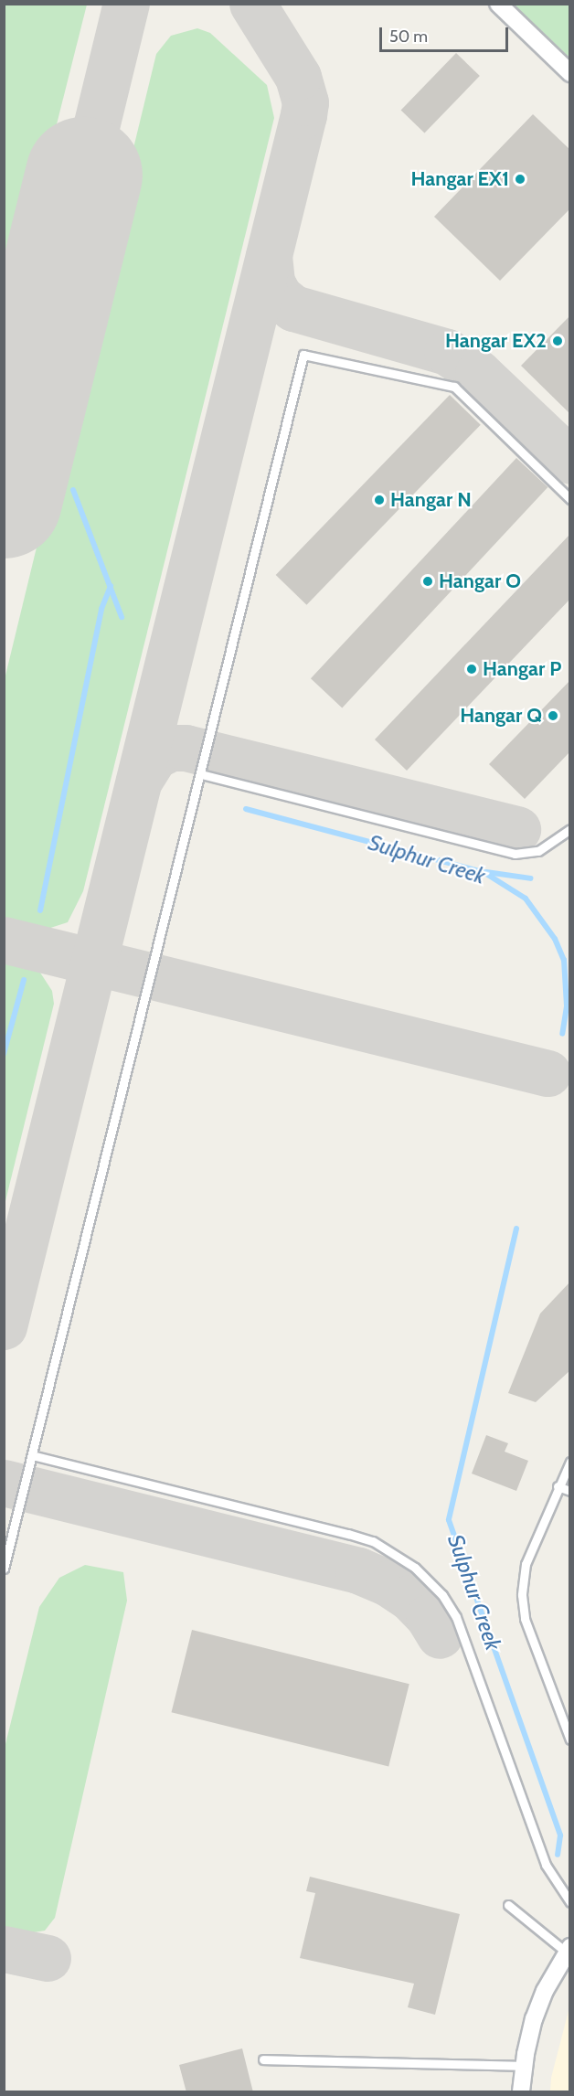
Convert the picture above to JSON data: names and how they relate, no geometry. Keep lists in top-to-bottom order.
{
  "water": ["Sulphur Creek"],
  "places": [
    "Hangar EX1",
    "Hangar EX2",
    "Hangar N",
    "Hangar O",
    "Hangar P",
    "Hangar Q"
  ],
  "scale_bar": "50 m"
}
